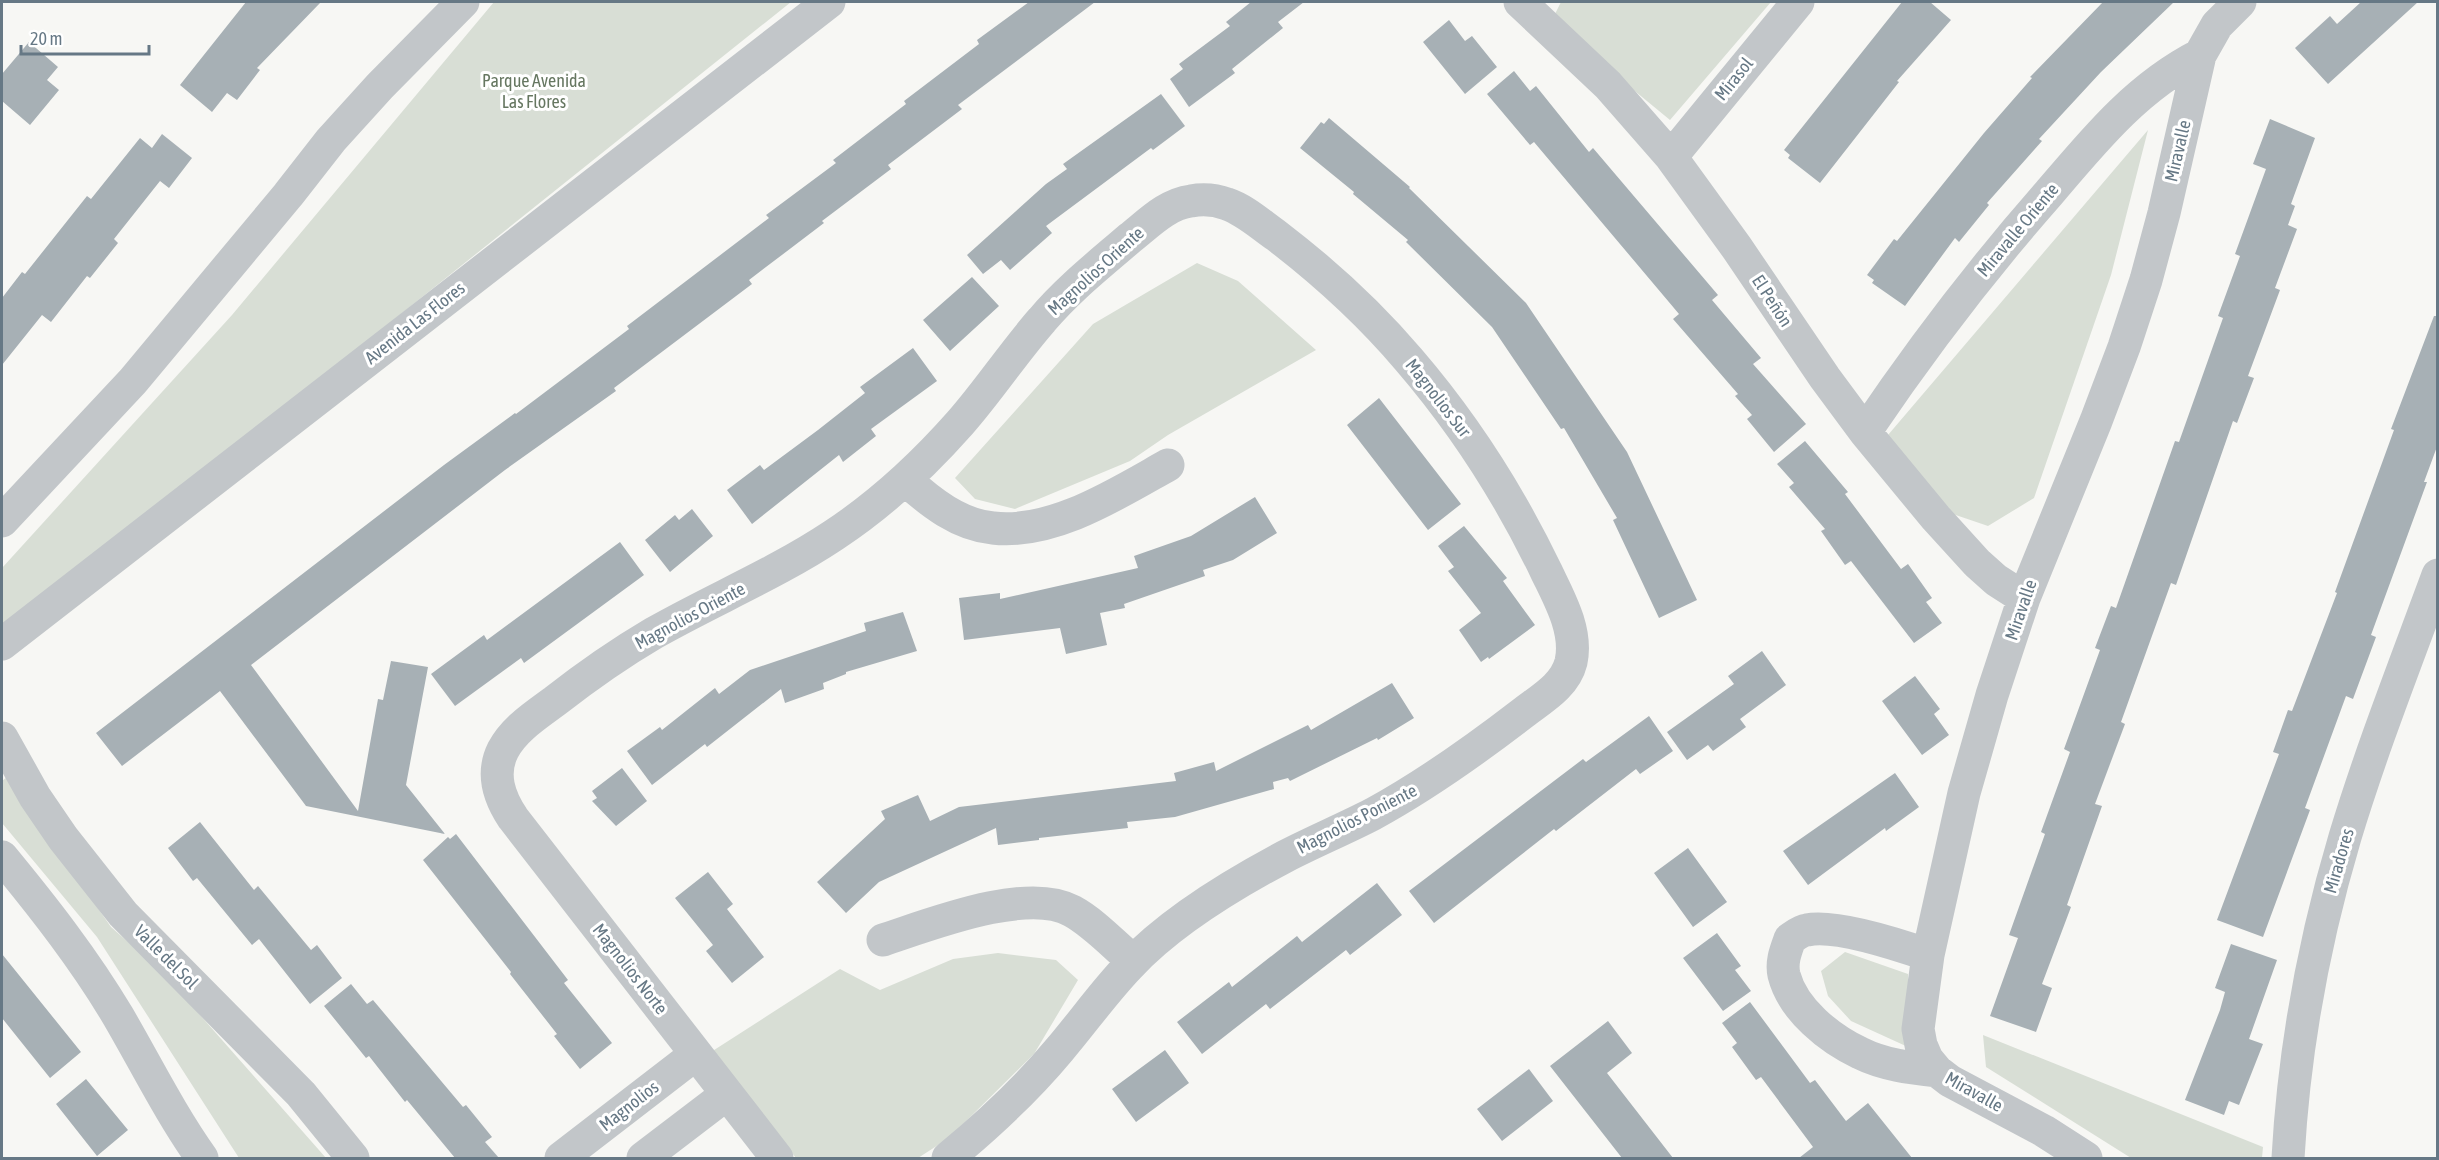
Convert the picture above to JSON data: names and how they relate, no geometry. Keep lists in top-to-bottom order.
{
  "streets": {
    "street": [
      "Mirasol",
      "Miravalle",
      "Miravalle Oriente",
      "Magnolios Oriente",
      "El Peñón",
      "Avenida Las Flores",
      "Magnolios Sur",
      "Magnolios Poniente",
      "Miradores",
      "Valle del Sol",
      "Magnolios Norte",
      "Magnolios"
    ]
  },
  "crossings": [
    ["Mirasol", "El Peñón"],
    ["Miravalle", "Miravalle Oriente"],
    ["Miravalle", "El Peñón"],
    ["Miravalle Oriente", "El Peñón"],
    ["Magnolios Oriente", "Magnolios Sur"],
    ["Magnolios Oriente", "Magnolios Norte"],
    ["Magnolios Sur", "Magnolios Poniente"],
    ["Magnolios Norte", "Magnolios"]
  ],
  "parks": ["Parque Avenida Las Flores"],
  "scale_bar": "20 m"
}
